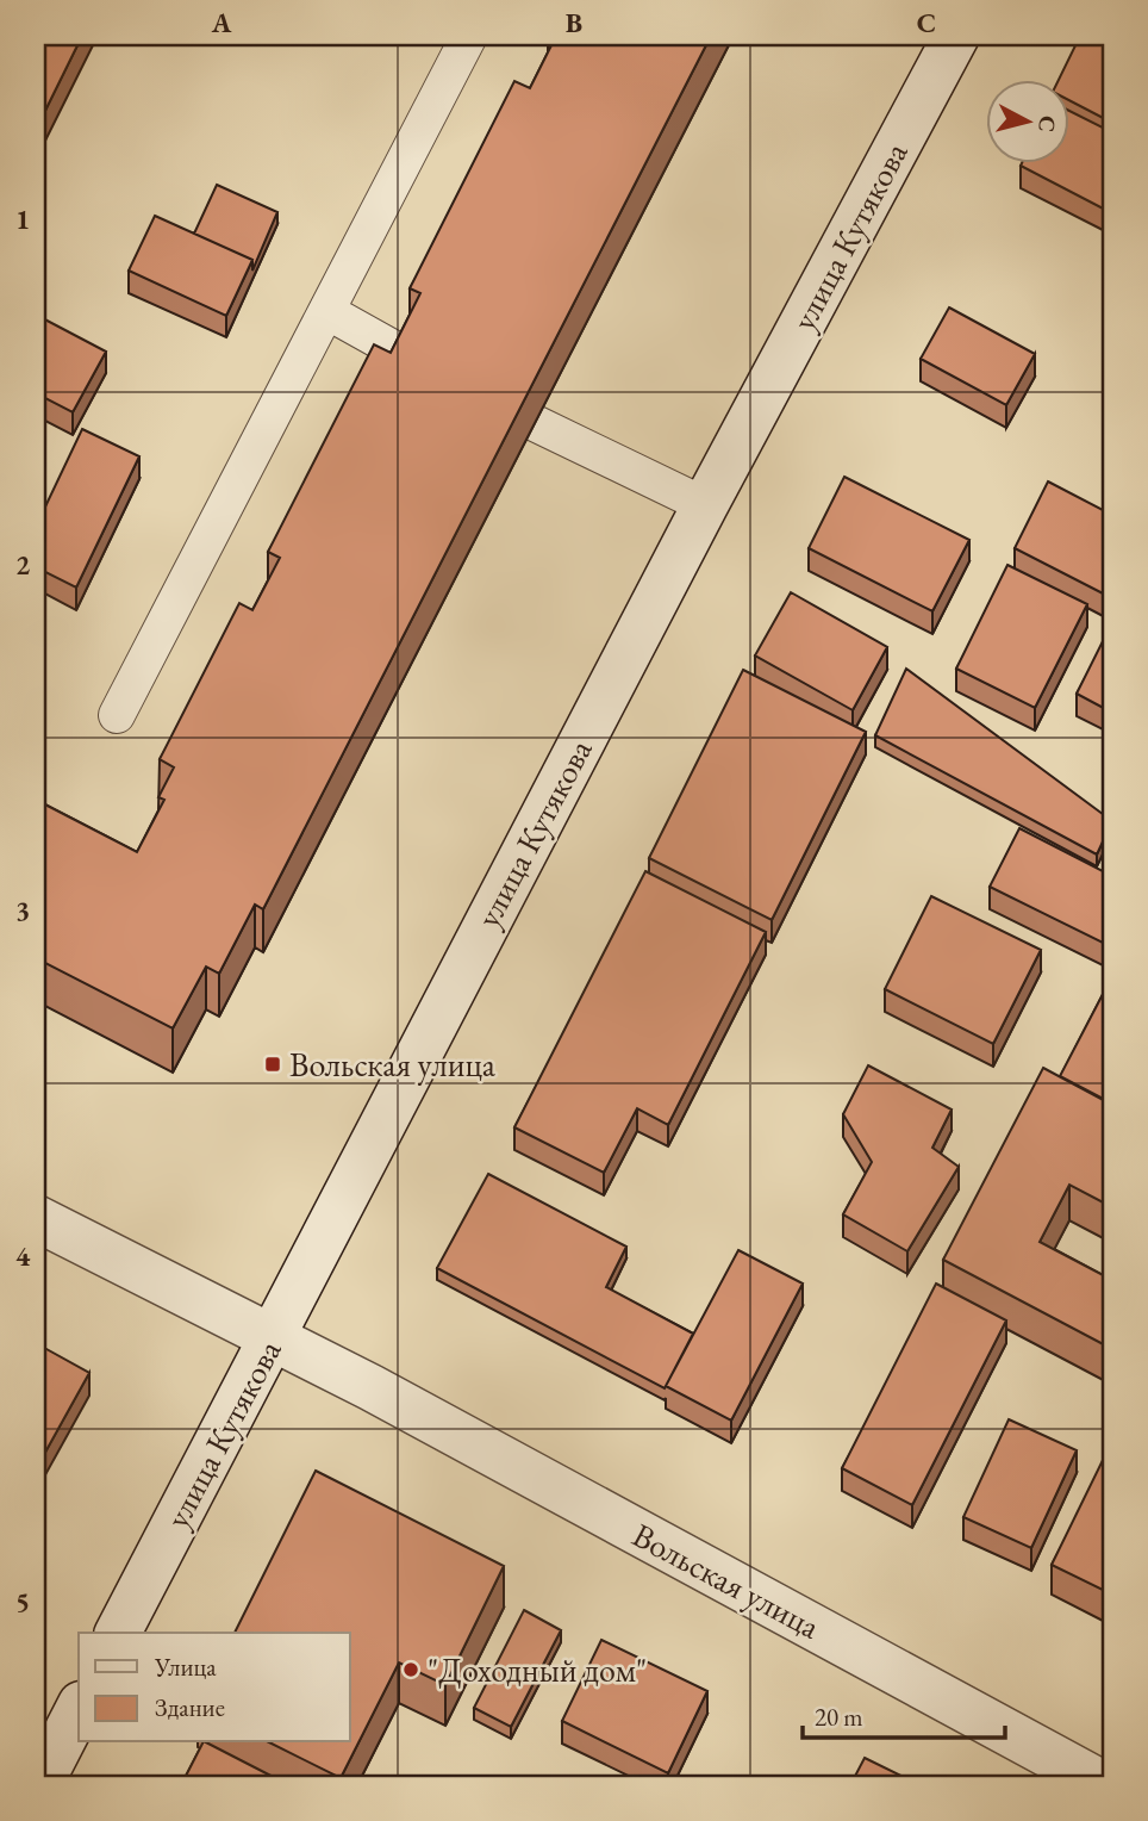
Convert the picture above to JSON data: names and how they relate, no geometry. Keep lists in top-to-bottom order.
{
  "streets": {
    "street": ["улица Кутякова", "Вольская улица"]
  },
  "crossings": [
    ["улица Кутякова", "Вольская улица"]
  ],
  "places": {
    "transit": ["Вольская улица"],
    "other": ["\"Доходный дом\""]
  },
  "legend": ["Улица", "Здание"],
  "scale_bar": "20 m",
  "north": "right",
  "grid": {
    "columns": ["A", "B", "C"],
    "rows": [
      "1",
      "2",
      "3",
      "4",
      "5"
    ]
  }
}
